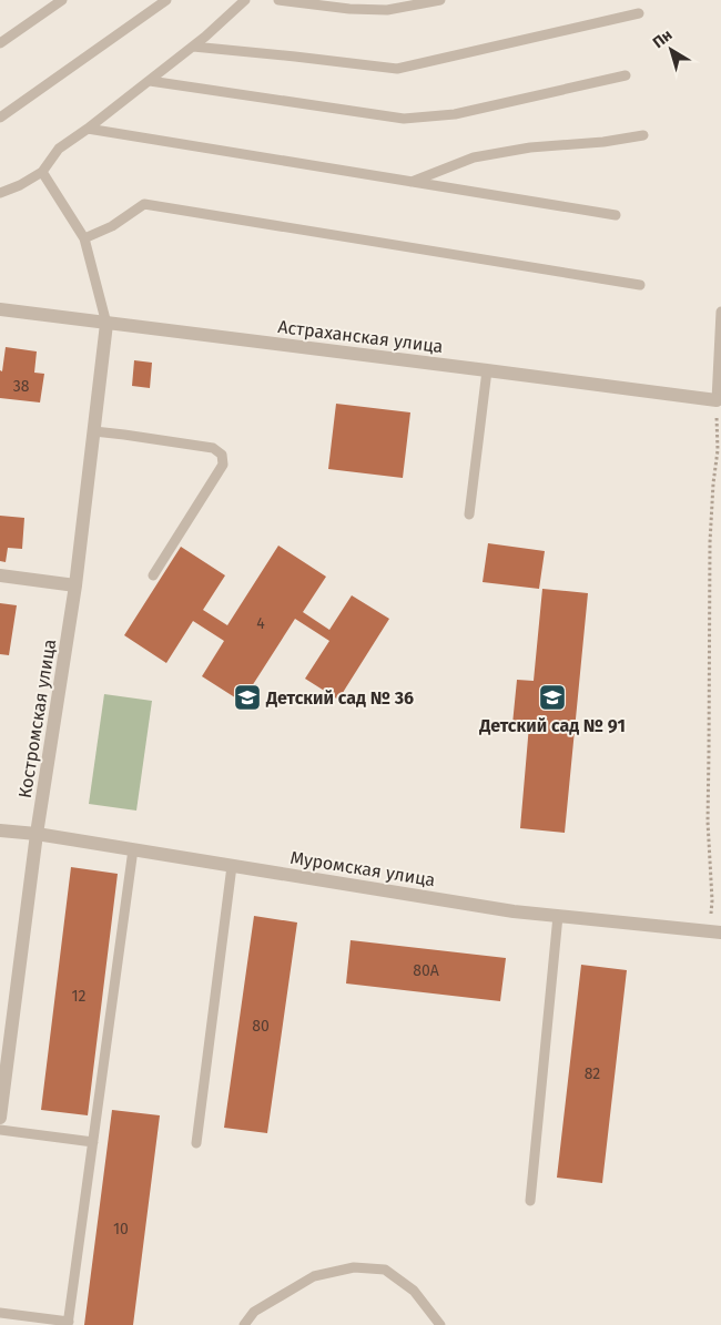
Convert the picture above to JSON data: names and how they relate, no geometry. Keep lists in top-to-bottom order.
{
  "streets": {
    "street": ["Астраханская улица", "Костромская улица", "Муромская улица"]
  },
  "crossings": [
    ["Астраханская улица", "Костромская улица"],
    ["Костромская улица", "Муромская улица"]
  ],
  "places": {
    "school or university": ["Детский сад № 36", "Детский сад № 91"]
  },
  "house_numbers": [
    "38",
    "4",
    "80А",
    "12",
    "80",
    "82",
    "10"
  ],
  "north": "top left"
}
